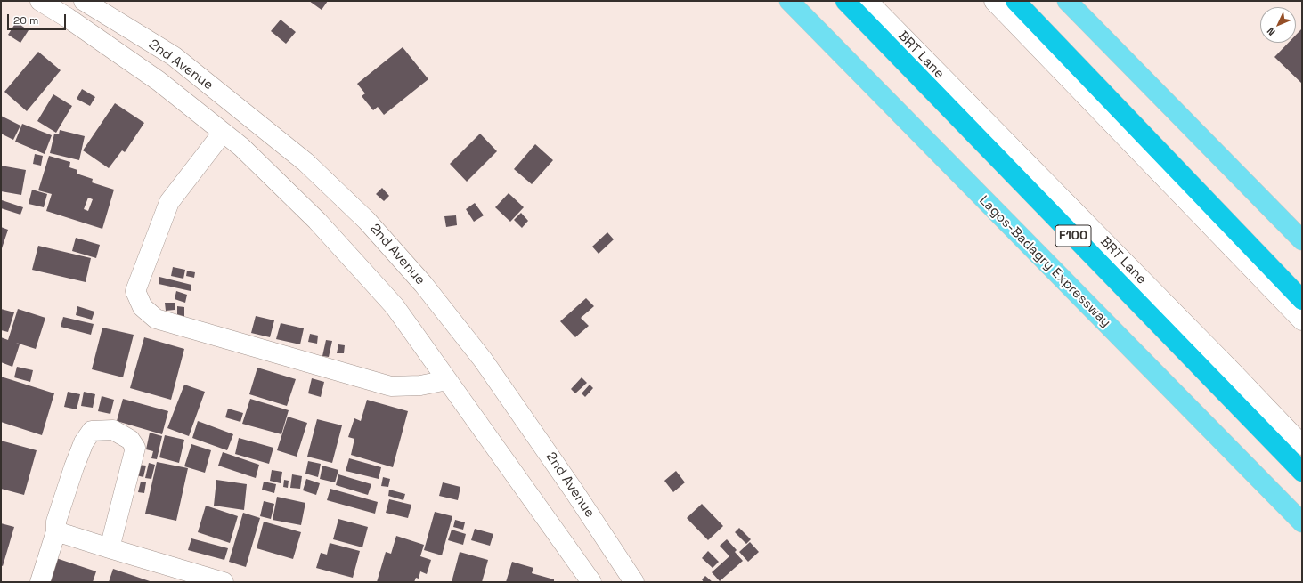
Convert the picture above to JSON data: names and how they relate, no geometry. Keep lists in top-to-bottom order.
{
  "streets": {
    "highway": ["F100"],
    "main road": ["Lagos-Badagry Expressway"],
    "street": ["BRT Lane", "2nd Avenue"]
  },
  "scale_bar": "20 m",
  "north": "bottom left"
}
